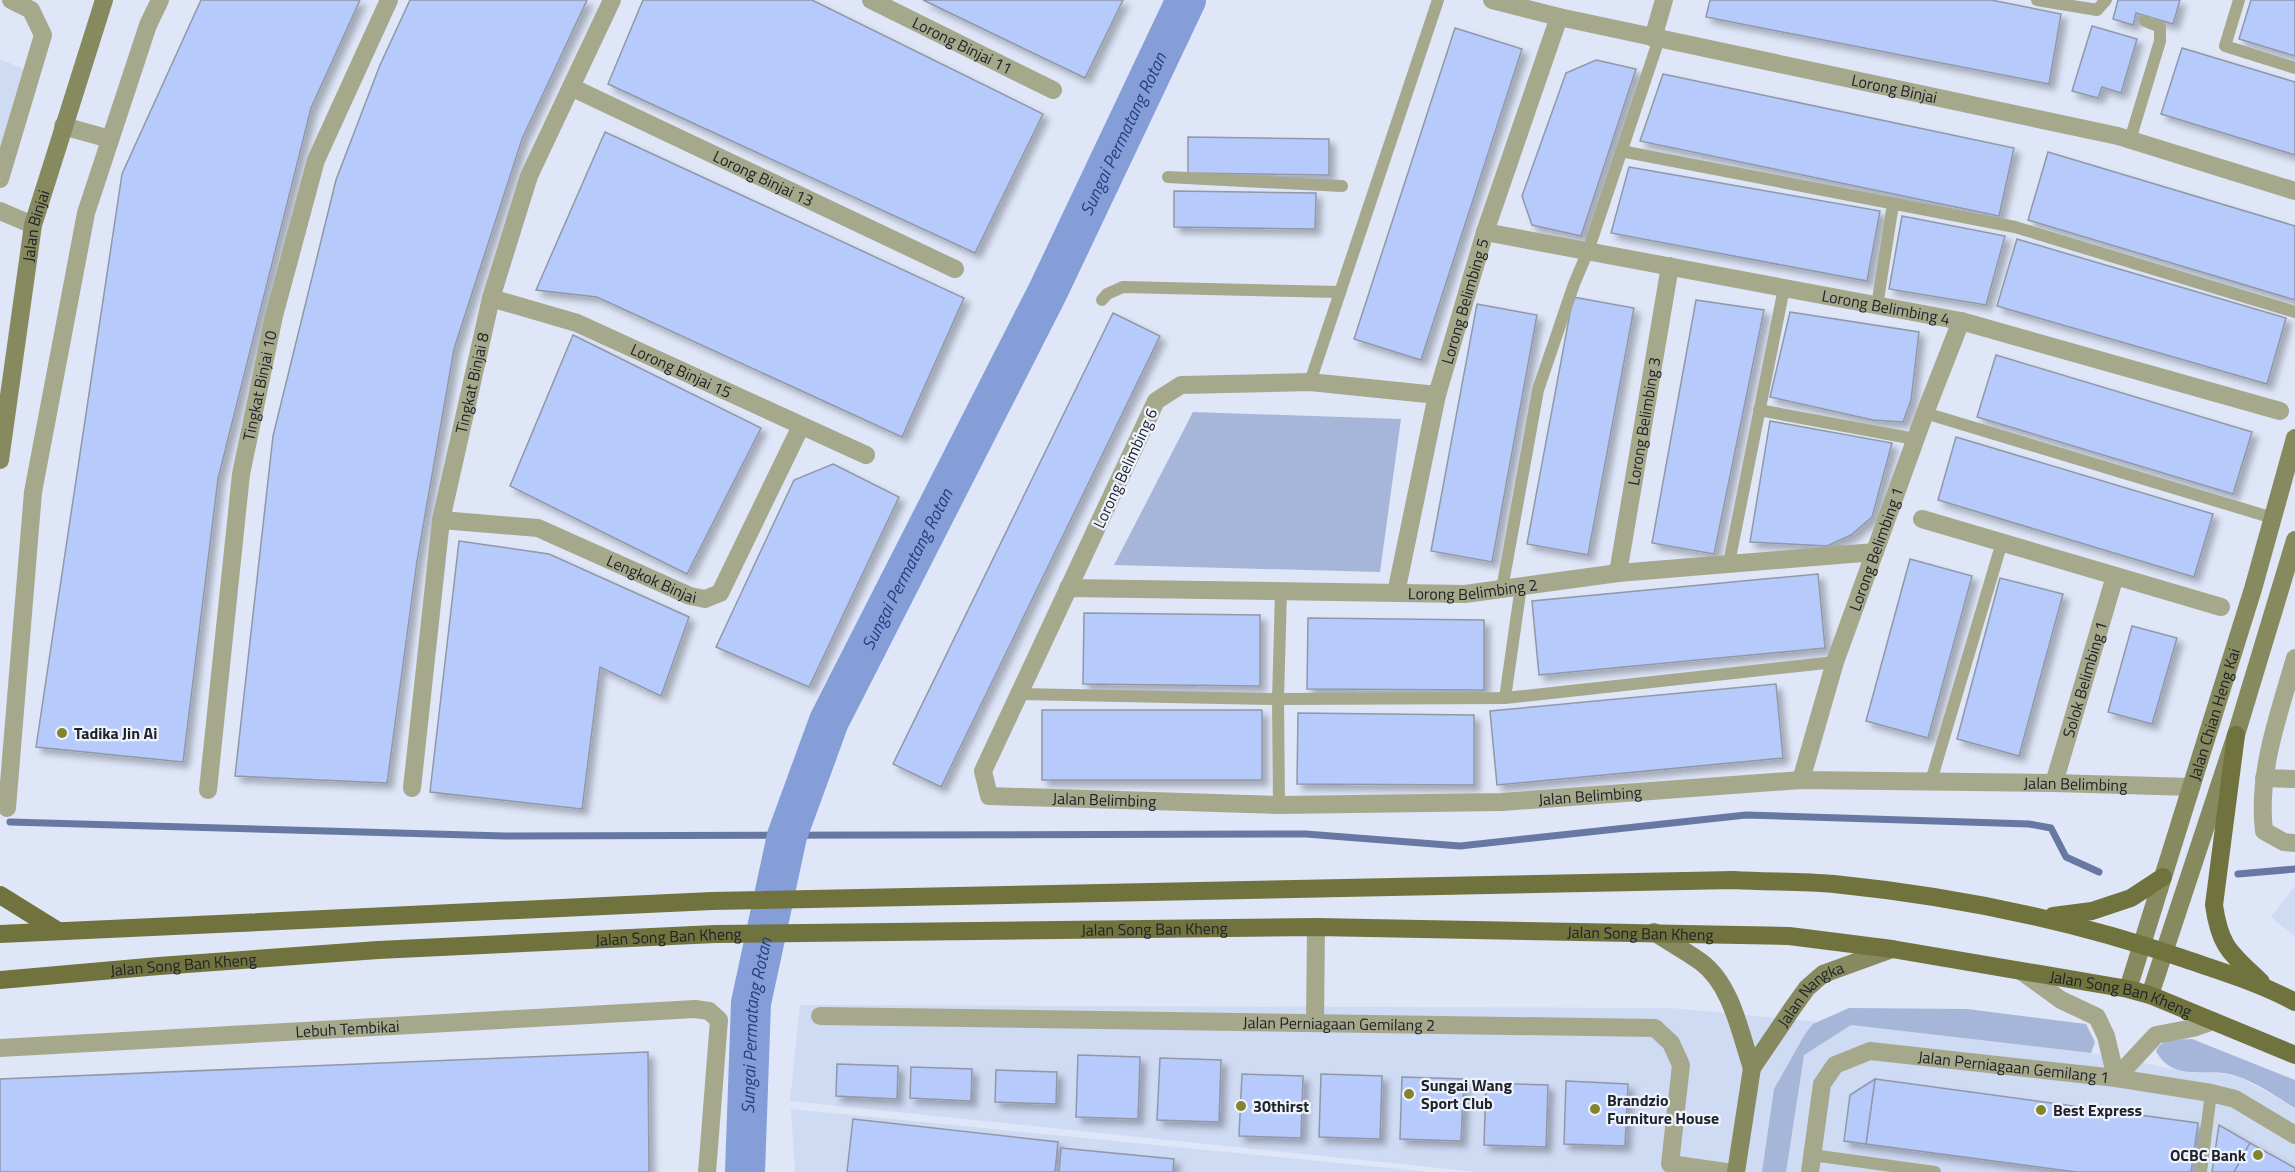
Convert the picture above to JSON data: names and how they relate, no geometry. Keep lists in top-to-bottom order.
{
  "streets": {
    "main road": [
      "Jalan Binjai",
      "Jalan Chian Heng Kai",
      "Jalan Song Ban Kheng",
      "Jalan Nangka"
    ],
    "street": [
      "Lorong Binjai 11",
      "Lorong Binjai",
      "Lorong Binjai 13",
      "Lorong Belimbing 5",
      "Lorong Belimbing 4",
      "Lorong Binjai 15",
      "Tingkat Binjai 8",
      "Tingkat Binjai 10",
      "Lorong Belimbing 3",
      "Lorong Belimbing 6",
      "Lorong Belimbing 1",
      "Lengkok Binjai",
      "Lorong Belimbing 2",
      "Solok Belimbing 1",
      "Jalan Belimbing",
      "Jalan Perniagaan Gemilang 2",
      "Lebuh Tembikai",
      "Jalan Perniagaan Gemilang 1"
    ]
  },
  "crossings": [
    ["Lorong Binjai", "Lorong Belimbing 5"],
    ["Lorong Binjai 13", "Tingkat Binjai 8"],
    ["Lorong Belimbing 5", "Lorong Belimbing 4"],
    ["Lorong Belimbing 5", "Lorong Belimbing 6"],
    ["Lorong Belimbing 5", "Lorong Belimbing 2"],
    ["Lorong Belimbing 4", "Lorong Belimbing 3"],
    ["Lorong Belimbing 4", "Lorong Belimbing 1"],
    ["Lorong Binjai 15", "Tingkat Binjai 8"],
    ["Lorong Binjai 15", "Lengkok Binjai"],
    ["Tingkat Binjai 8", "Lengkok Binjai"],
    ["Lorong Belimbing 3", "Lorong Belimbing 2"],
    ["Lorong Belimbing 6", "Lorong Belimbing 2"],
    ["Lorong Belimbing 6", "Jalan Belimbing"],
    ["Lorong Belimbing 1", "Lorong Belimbing 2"],
    ["Lorong Belimbing 1", "Jalan Belimbing"],
    ["Solok Belimbing 1", "Jalan Belimbing"],
    ["Jalan Chian Heng Kai", "Jalan Belimbing"],
    ["Jalan Chian Heng Kai", "Jalan Song Ban Kheng"],
    ["Jalan Song Ban Kheng", "Jalan Nangka"]
  ],
  "water": ["Sungai Permatang Rotan"],
  "places": [
    "Tadika Jin Ai",
    "Sungai Wang Sport Club",
    "30thirst",
    "Brandzio Furniture House",
    "Best Express",
    "OCBC Bank"
  ]
}
